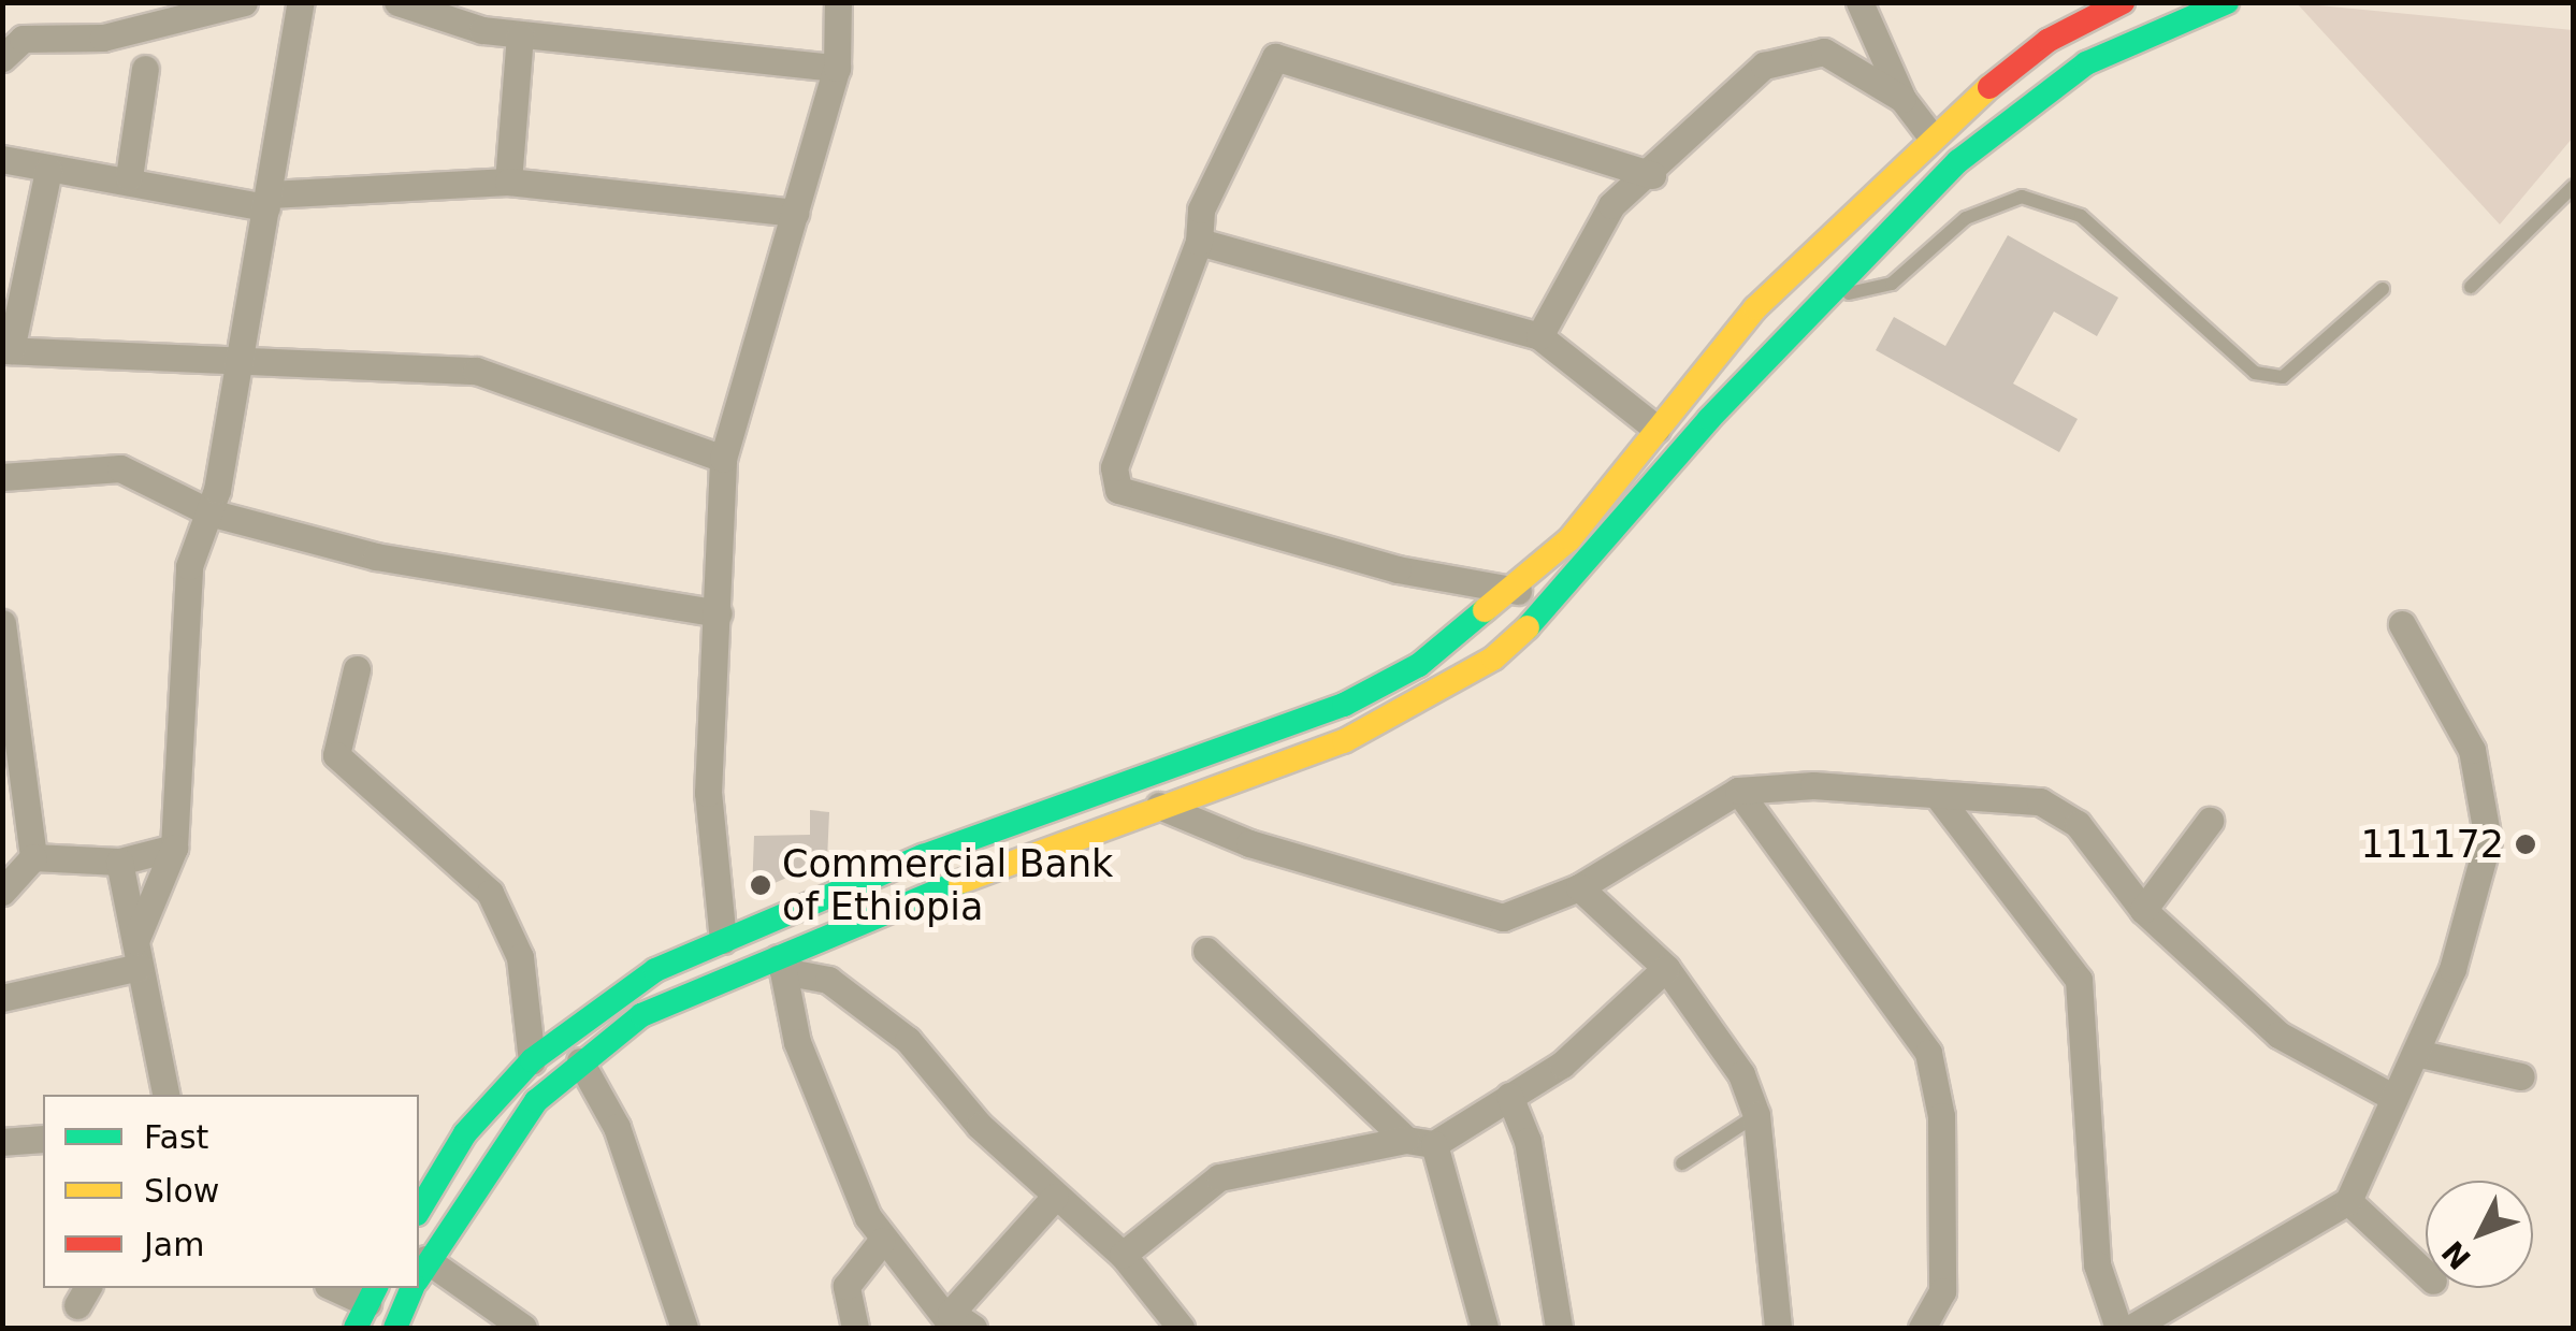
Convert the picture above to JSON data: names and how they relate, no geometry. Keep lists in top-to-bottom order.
{
  "places": ["111172", "Commercial Bank of Ethiopia"],
  "legend": ["Fast", "Slow", "Jam"],
  "north": "bottom left"
}
